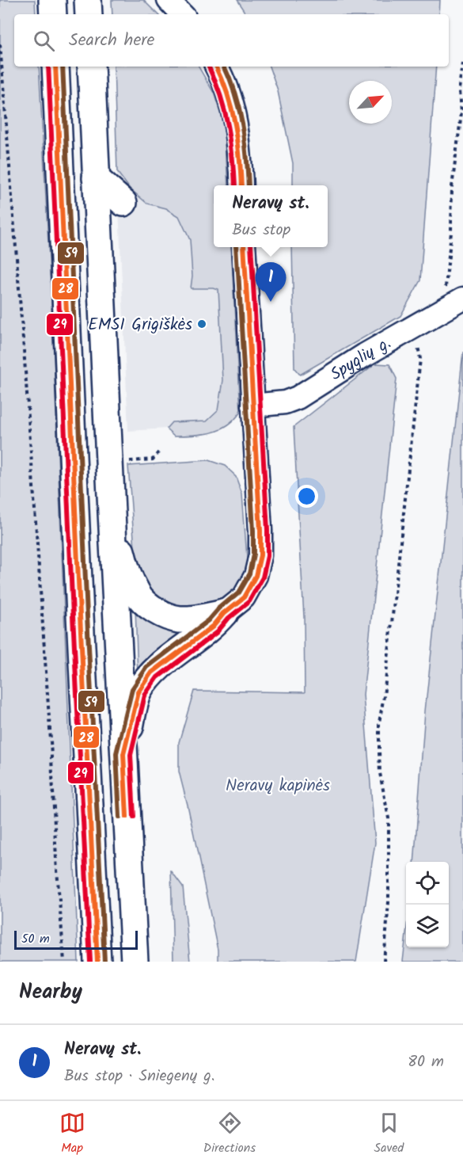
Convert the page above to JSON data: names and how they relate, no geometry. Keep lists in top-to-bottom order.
{
  "streets": {
    "street": ["Spyglių g."]
  },
  "parks": ["Neravų kapinės"],
  "places": ["EMSI Grigiškės"],
  "lines": ["transit line 28", "transit line 29", "transit line 59"],
  "scale_bar": "50 m",
  "north": "top right",
  "page": {
    "search": "Search here",
    "popup": ["Neravų st.", "Bus stop"],
    "pins": "1",
    "scale": "50 m",
    "heading": "Nearby",
    "list": [
      {
        "mark": "1",
        "name": "Neravų st.",
        "note": "Bus stop · Sniegenų g.",
        "value": "80 m"
      }
    ],
    "nav": ["Map", "Directions", "Saved"]
  }
}
